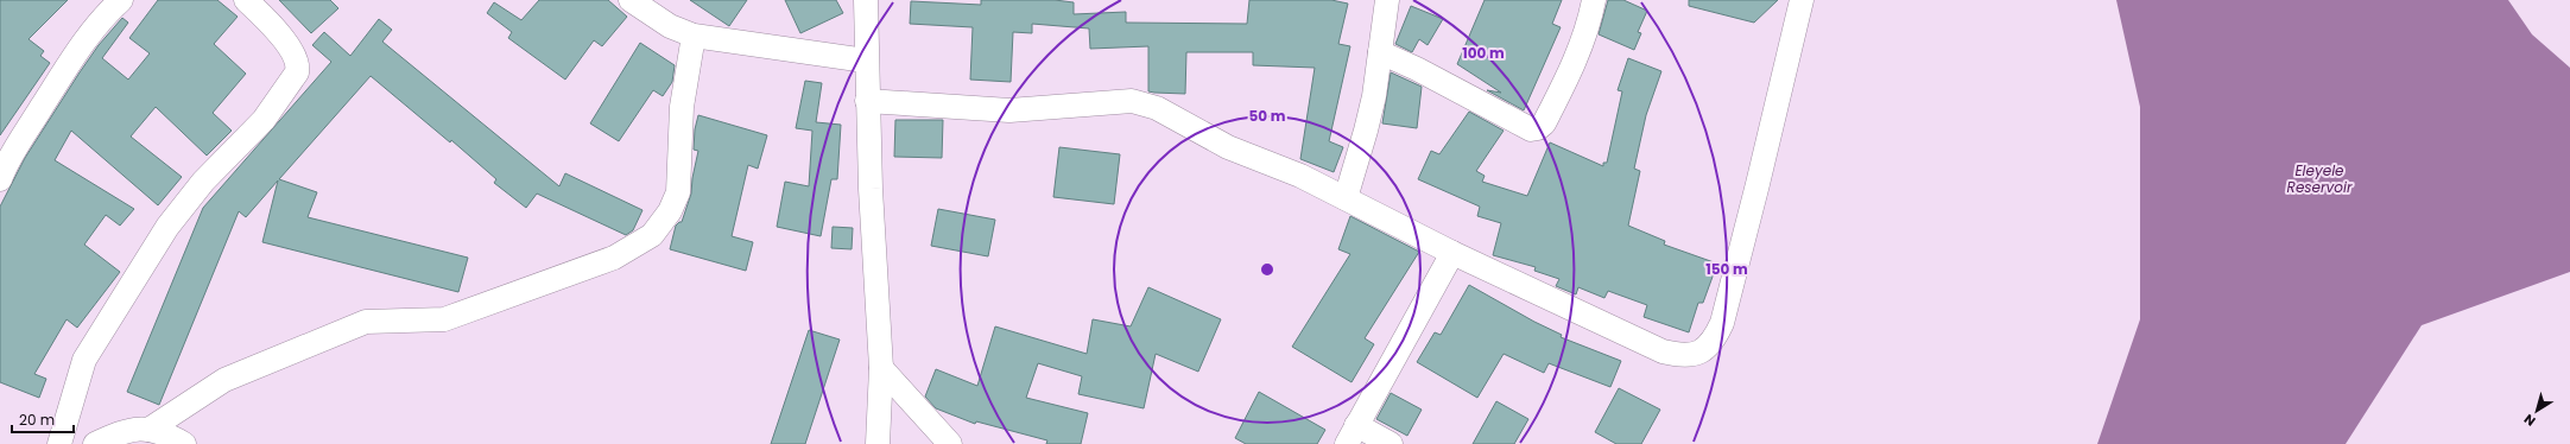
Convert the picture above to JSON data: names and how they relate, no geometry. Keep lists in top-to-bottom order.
{
  "water": ["Eleyele Reservoir"],
  "scale_bar": "20 m",
  "north": "bottom left",
  "rings": ["100 m", "50 m", "150 m"]
}
